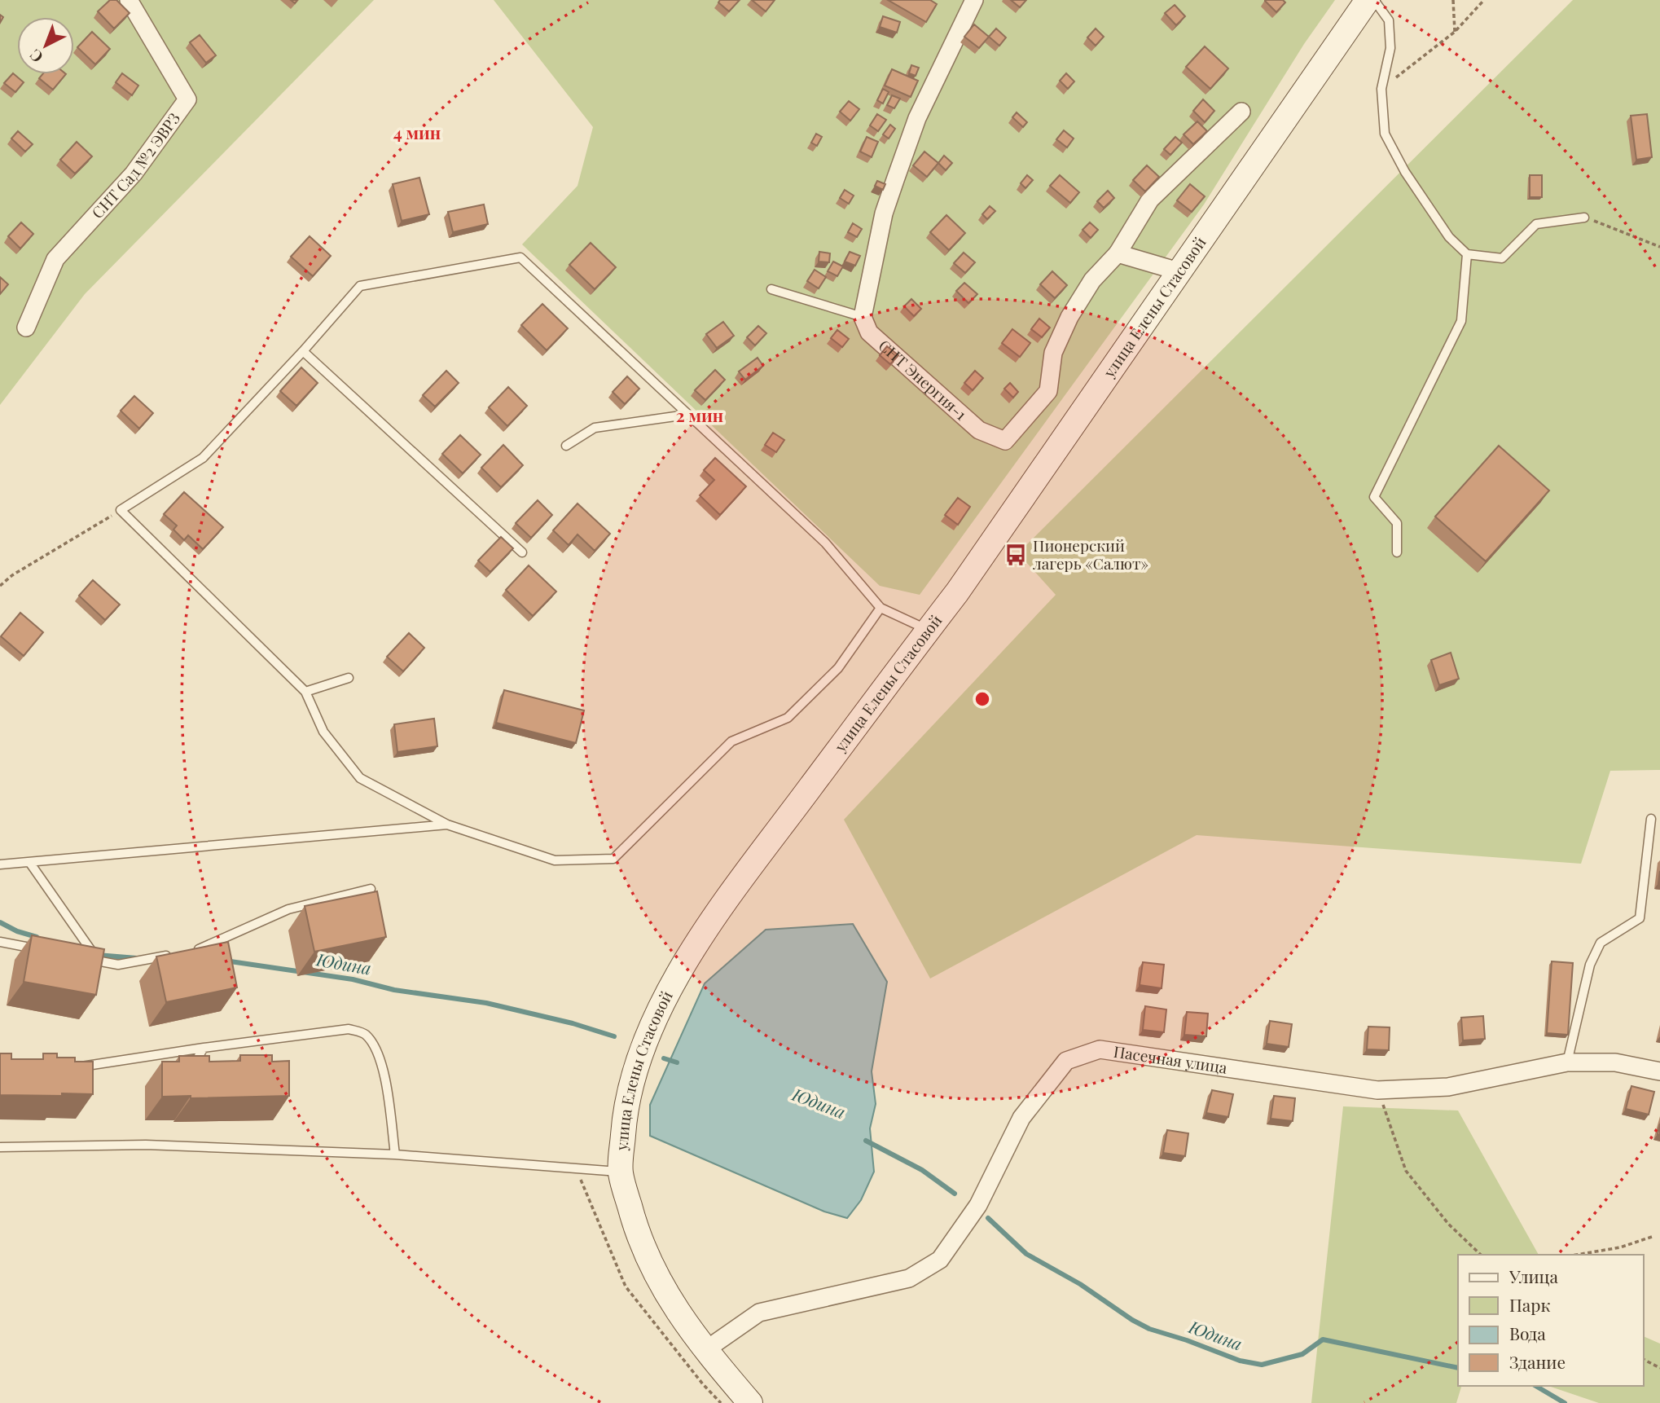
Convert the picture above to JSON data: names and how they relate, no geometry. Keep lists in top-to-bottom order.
{
  "streets": {
    "main road": ["улица Елены Стасовой"],
    "street": ["СНТ Сад №2 ЭВРЗ", "СНТ Энергия-1", "Пасечная улица"]
  },
  "crossings": [
    ["улица Елены Стасовой", "Пасечная улица"]
  ],
  "water": ["Юдина"],
  "places": {
    "bus stop": ["Пионерский лагерь «Салют»"]
  },
  "legend": [
    "Улица",
    "Парк",
    "Вода",
    "Здание"
  ],
  "north": "bottom left",
  "rings": ["4 мин", "2 мин"]
}
